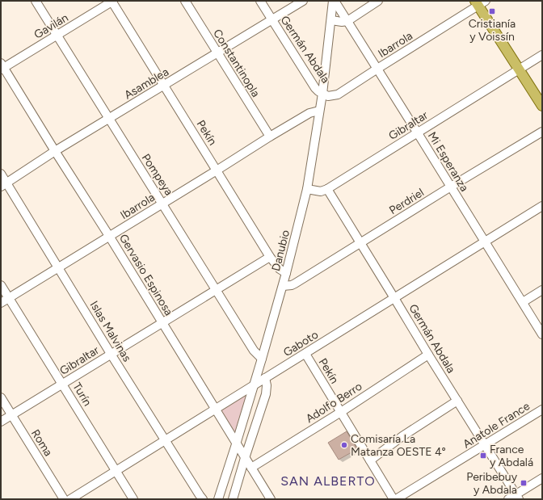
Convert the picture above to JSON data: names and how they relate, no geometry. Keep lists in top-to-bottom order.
{
  "streets": {
    "street": [
      "Gavilán",
      "Ibarrola",
      "Germán Abdala",
      "Constantinopla",
      "Asamblea",
      "Gibraltar",
      "Pekín",
      "Mi Esperanza",
      "Pompeya",
      "Perdriel",
      "Danubio",
      "Gervasio Espinosa",
      "Islas Malvinas",
      "Gaboto",
      "Turín",
      "Adolfo Berro",
      "Anatole France",
      "Roma"
    ]
  },
  "crossings": [
    ["Gavilán", "Pekín"],
    ["Gavilán", "Pompeya"],
    ["Gavilán", "Gervasio Espinosa"],
    ["Ibarrola", "Germán Abdala"],
    ["Ibarrola", "Constantinopla"],
    ["Ibarrola", "Pekín"],
    ["Ibarrola", "Mi Esperanza"],
    ["Ibarrola", "Pompeya"],
    ["Ibarrola", "Danubio"],
    ["Ibarrola", "Gervasio Espinosa"],
    ["Ibarrola", "Islas Malvinas"],
    ["Ibarrola", "Turín"],
    ["Germán Abdala", "Asamblea"],
    ["Germán Abdala", "Gibraltar"],
    ["Germán Abdala", "Perdriel"],
    ["Germán Abdala", "Danubio"],
    ["Germán Abdala", "Gaboto"],
    ["Germán Abdala", "Adolfo Berro"],
    ["Germán Abdala", "Anatole France"],
    ["Constantinopla", "Asamblea"],
    ["Asamblea", "Pekín"],
    ["Asamblea", "Pompeya"],
    ["Asamblea", "Gervasio Espinosa"],
    ["Asamblea", "Islas Malvinas"],
    ["Gibraltar", "Pekín"],
    ["Gibraltar", "Mi Esperanza"],
    ["Gibraltar", "Pompeya"],
    ["Gibraltar", "Danubio"],
    ["Gibraltar", "Gervasio Espinosa"],
    ["Gibraltar", "Islas Malvinas"],
    ["Gibraltar", "Turín"],
    ["Gibraltar", "Roma"],
    ["Pekín", "Danubio"],
    ["Pekín", "Gaboto"],
    ["Pekín", "Adolfo Berro"],
    ["Mi Esperanza", "Perdriel"],
    ["Mi Esperanza", "Danubio"],
    ["Mi Esperanza", "Gaboto"],
    ["Pompeya", "Danubio"],
    ["Perdriel", "Danubio"],
    ["Danubio", "Gervasio Espinosa"],
    ["Danubio", "Gaboto"],
    ["Gervasio Espinosa", "Gaboto"],
    ["Gervasio Espinosa", "Adolfo Berro"],
    ["Islas Malvinas", "Gaboto"],
    ["Gaboto", "Turín"]
  ],
  "districts": ["SAN ALBERTO"],
  "places": {
    "transit": ["Cristianía y Voissín", "France y Abdalá", "Peribebuy y Abdala"],
    "other": ["Comisaría La Matanza OESTE 4°"]
  }
}
